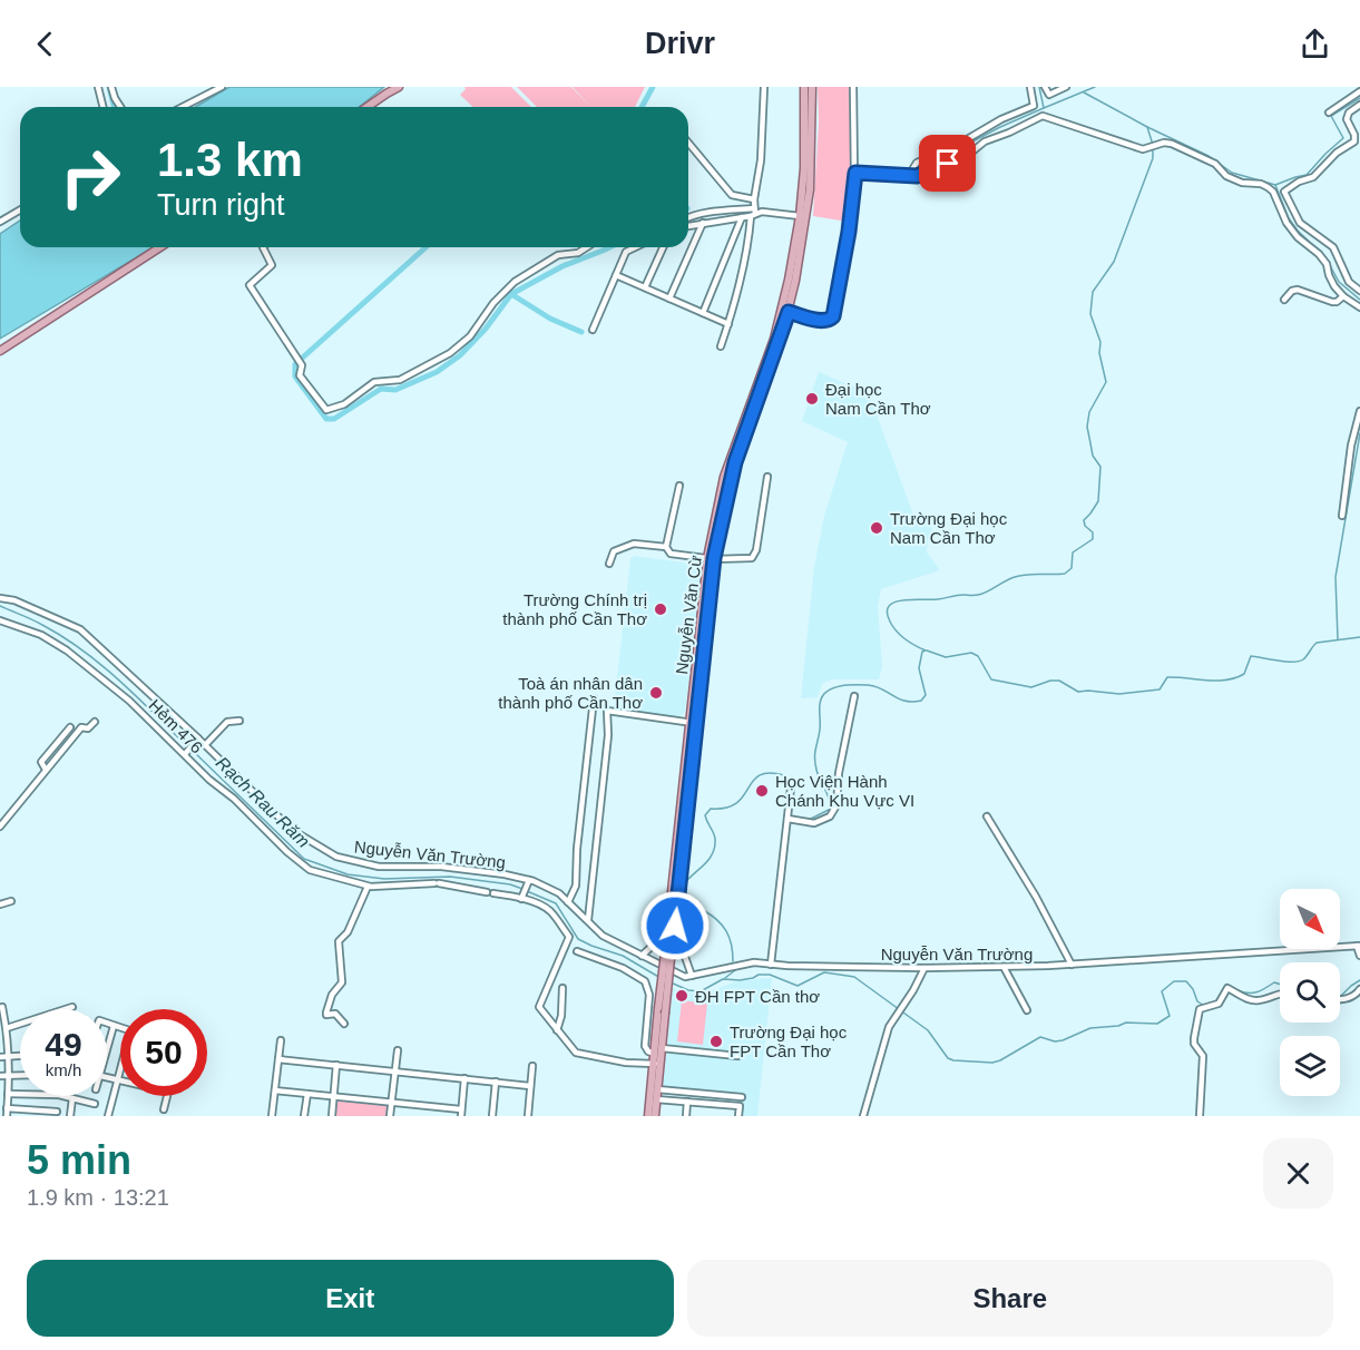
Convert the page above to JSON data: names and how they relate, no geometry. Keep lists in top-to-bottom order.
{
  "streets": {
    "main road": ["Nguyễn Văn Cừ"],
    "street": ["Hẻm 476", "Nguyễn Văn Trường"]
  },
  "water": ["Rạch Rau Răm"],
  "places": [
    "Đại học Nam Cần Thơ",
    "Trường Đại học Nam Cần Thơ",
    "Trường Chính trị thành phố Cần Thơ",
    "Toà án nhân dân thành phố Cần Thơ",
    "Học Viện Hành Chánh Khu Vực VI",
    "ĐH FPT Cần thơ",
    "Trường Đại học FPT Cần Thơ"
  ],
  "north": "bottom right",
  "page": {
    "header": "Drivr",
    "turn": ["1.3 km", "Turn right"],
    "speed": "49 km/h",
    "limit": "50",
    "heading": ["5 min", "1.9 km · 13:21"],
    "buttons": ["Exit", "Share"]
  }
}
